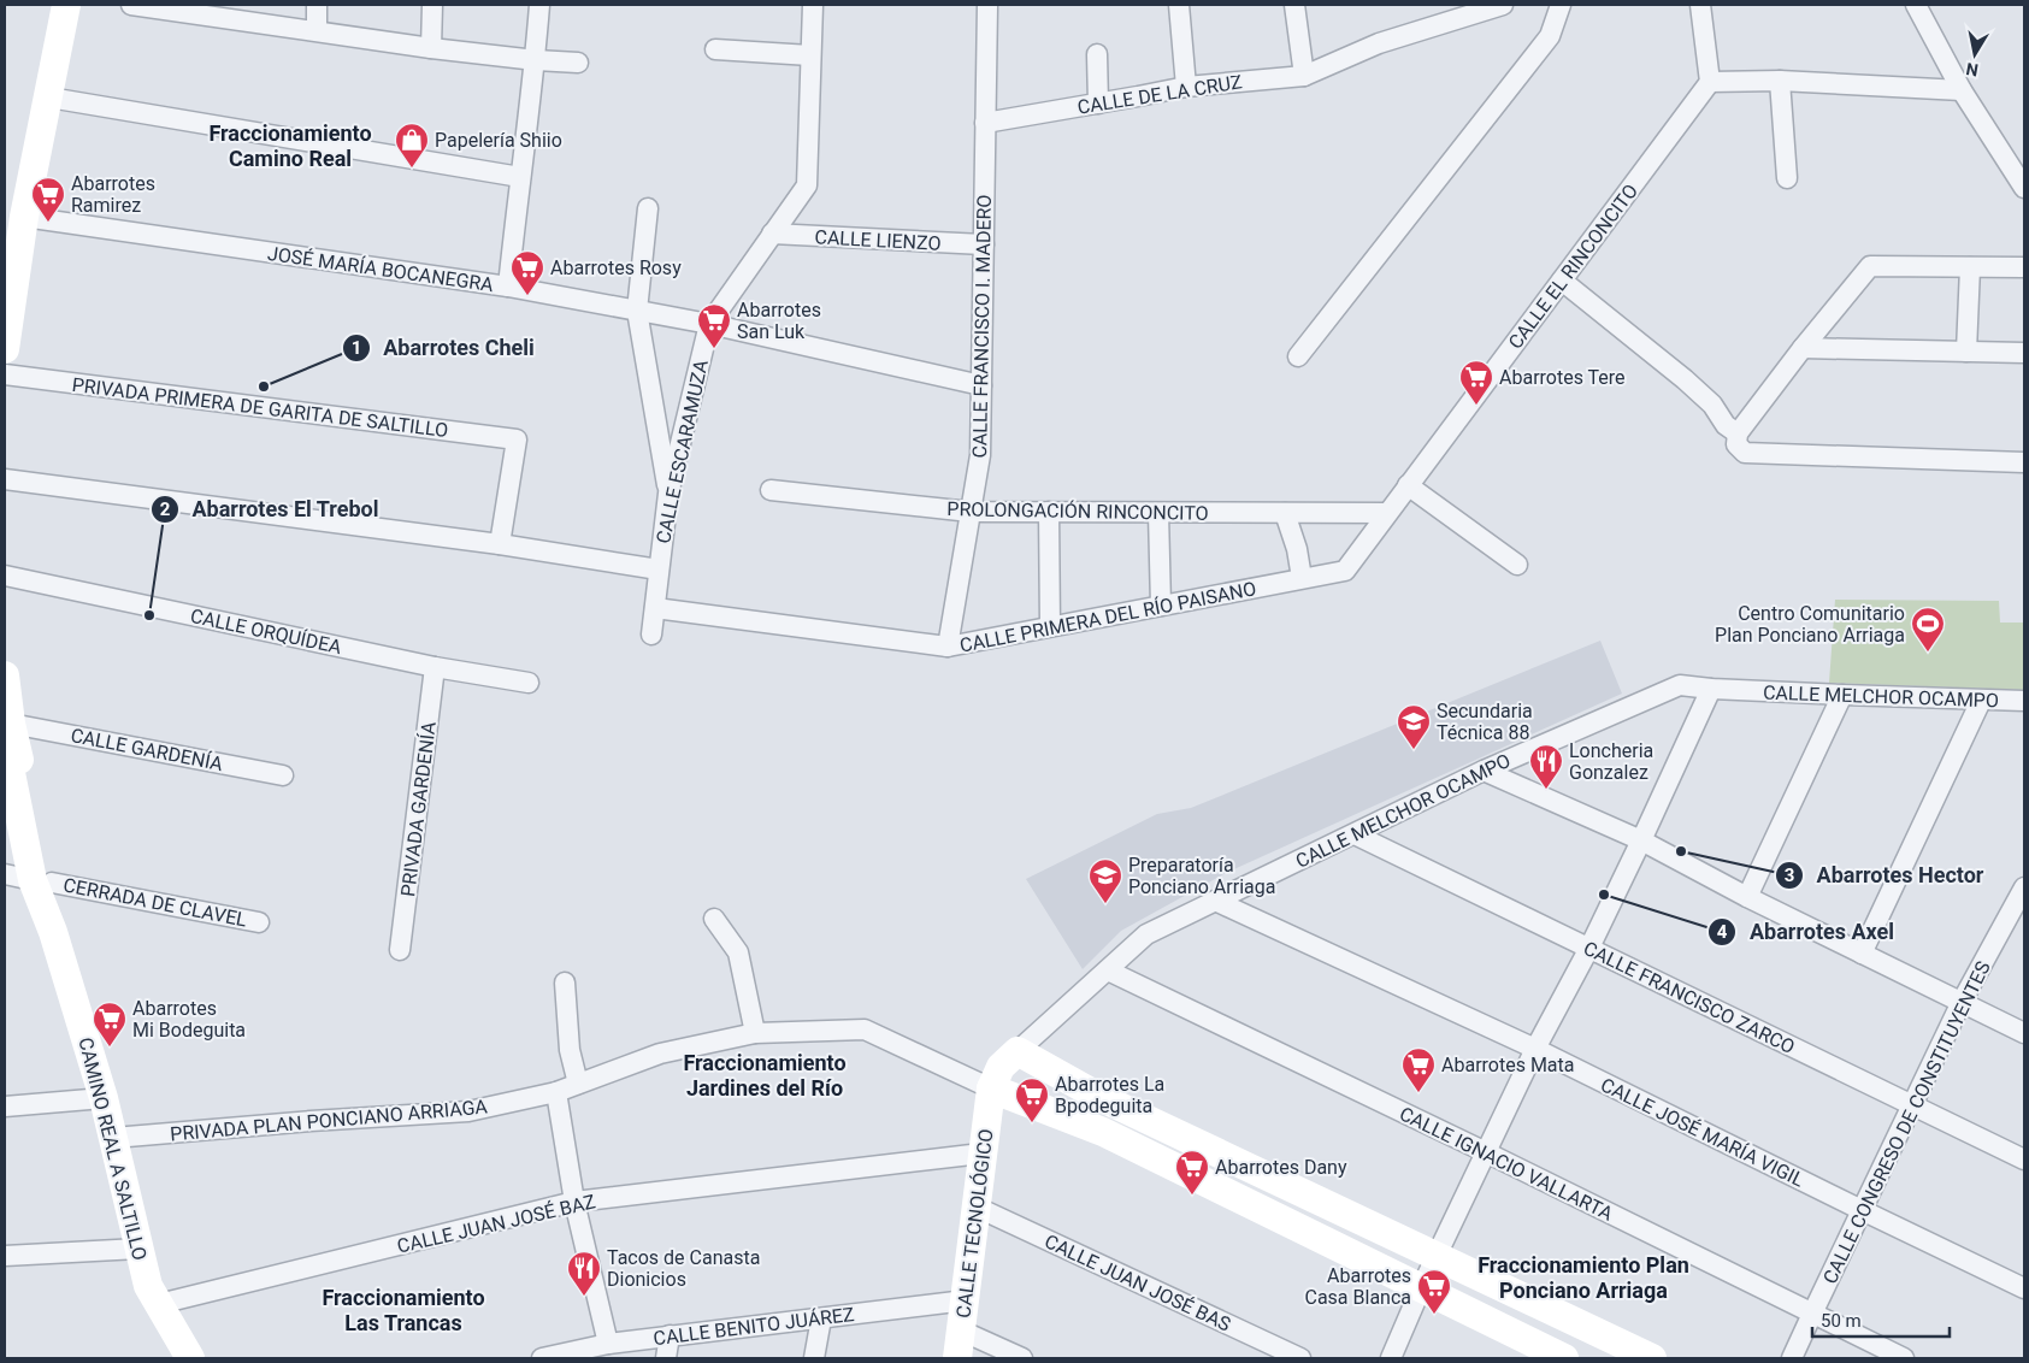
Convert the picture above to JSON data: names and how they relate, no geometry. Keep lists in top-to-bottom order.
{
  "streets": {
    "street": [
      "CALLE DE LA CRUZ",
      "CALLE LIENZO",
      "CALLE EL RINCONCITO",
      "JOSÉ MARÍA BOCANEGRA",
      "CALLE FRANCISCO I. MADERO",
      "PRIVADA PRIMERA DE GARITA DE SALTILLO",
      "CALLE ESCARAMUZA",
      "PROLONGACIÓN RINCONCITO",
      "CALLE PRIMERA DEL RÍO PAISANO",
      "CALLE ORQUÍDEA",
      "CALLE MELCHOR OCAMPO",
      "CALLE GARDENÍA",
      "PRIVADA GARDENÍA",
      "CERRADA DE CLAVEL",
      "CALLE FRANCISCO ZARCO",
      "PRIVADA PLAN PONCIANO ARRIAGA",
      "CALLE CONGRESO DE CONSTITUYENTES",
      "CALLE JOSÉ MARÍA VIGIL",
      "CAMINO REAL A SALTILLO",
      "CALLE IGNACIO VALLARTA",
      "CALLE JUAN JOSÉ BAZ",
      "CALLE TECNOLÓGICO",
      "CALLE JUAN JOSÉ BAS",
      "CALLE BENITO JUÁREZ"
    ]
  },
  "crossings": [
    ["CALLE DE LA CRUZ", "CALLE FRANCISCO I. MADERO"],
    ["CALLE LIENZO", "CALLE FRANCISCO I. MADERO"],
    ["CALLE LIENZO", "CALLE ESCARAMUZA"],
    ["CALLE EL RINCONCITO", "PROLONGACIÓN RINCONCITO"],
    ["CALLE EL RINCONCITO", "CALLE PRIMERA DEL RÍO PAISANO"],
    ["JOSÉ MARÍA BOCANEGRA", "CALLE FRANCISCO I. MADERO"],
    ["JOSÉ MARÍA BOCANEGRA", "CALLE ESCARAMUZA"],
    ["CALLE FRANCISCO I. MADERO", "PROLONGACIÓN RINCONCITO"],
    ["CALLE FRANCISCO I. MADERO", "CALLE PRIMERA DEL RÍO PAISANO"],
    ["CALLE ESCARAMUZA", "CALLE PRIMERA DEL RÍO PAISANO"],
    ["CALLE ORQUÍDEA", "PRIVADA GARDENÍA"],
    ["CALLE MELCHOR OCAMPO", "CALLE FRANCISCO ZARCO"],
    ["CALLE MELCHOR OCAMPO", "PRIVADA PLAN PONCIANO ARRIAGA"],
    ["CALLE MELCHOR OCAMPO", "CALLE JOSÉ MARÍA VIGIL"],
    ["CALLE MELCHOR OCAMPO", "CALLE IGNACIO VALLARTA"],
    ["CALLE MELCHOR OCAMPO", "CALLE TECNOLÓGICO"],
    ["CALLE GARDENÍA", "CAMINO REAL A SALTILLO"],
    ["CERRADA DE CLAVEL", "CAMINO REAL A SALTILLO"],
    ["CALLE FRANCISCO ZARCO", "CALLE CONGRESO DE CONSTITUYENTES"],
    ["PRIVADA PLAN PONCIANO ARRIAGA", "CAMINO REAL A SALTILLO"],
    ["PRIVADA PLAN PONCIANO ARRIAGA", "CALLE TECNOLÓGICO"],
    ["CALLE CONGRESO DE CONSTITUYENTES", "CALLE JOSÉ MARÍA VIGIL"],
    ["CALLE CONGRESO DE CONSTITUYENTES", "CALLE IGNACIO VALLARTA"],
    ["CAMINO REAL A SALTILLO", "CALLE JUAN JOSÉ BAZ"],
    ["CALLE JUAN JOSÉ BAZ", "CALLE TECNOLÓGICO"],
    ["CALLE TECNOLÓGICO", "CALLE JUAN JOSÉ BAS"],
    ["CALLE TECNOLÓGICO", "CALLE BENITO JUÁREZ"]
  ],
  "districts": [
    "Fraccionamiento Camino Real",
    "Fraccionamiento Jardines del Río",
    "Fraccionamiento Plan Ponciano Arriaga",
    "Fraccionamiento Las Trancas"
  ],
  "places": {
    "shop": ["Papelería Shiio"],
    "supermarket": [
      "Abarrotes Ramirez",
      "Abarrotes Rosy",
      "Abarrotes San Luk",
      "Abarrotes Tere",
      "Abarrotes Mi Bodeguita",
      "Abarrotes Mata",
      "Abarrotes La Bpodeguita",
      "Abarrotes Dany",
      "Abarrotes Casa Blanca"
    ],
    "other": [
      "Abarrotes Cheli",
      "Abarrotes El Trebol",
      "Abarrotes Hector",
      "Abarrotes Axel"
    ],
    "sports": ["Centro Comunitario Plan Ponciano Arriaga"],
    "school or university": ["Secundaria Técnica 88", "Preparatoría Ponciano Arriaga"],
    "restaurant": ["Loncheria Gonzalez", "Tacos de Canasta Dionicios"]
  },
  "scale_bar": "50 m",
  "north": "bottom"
}
